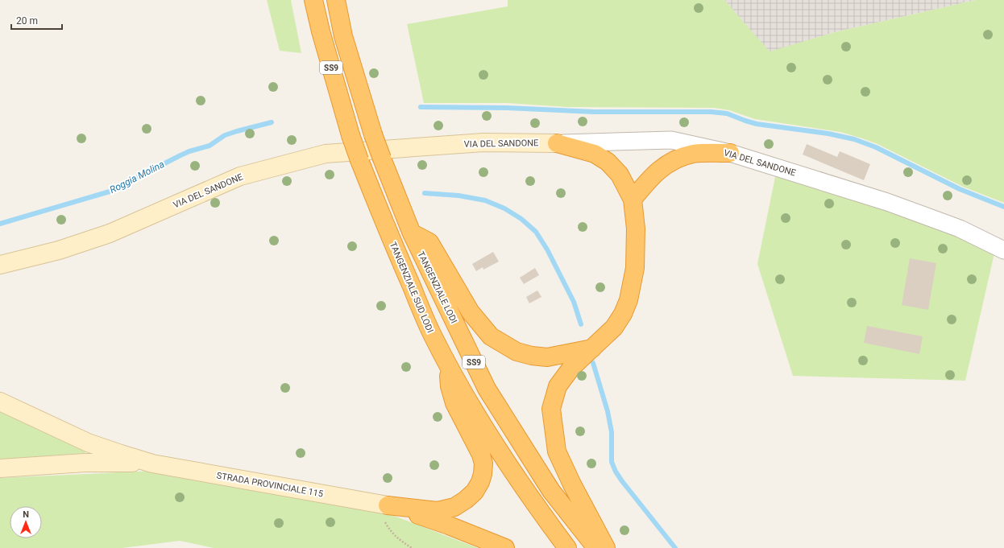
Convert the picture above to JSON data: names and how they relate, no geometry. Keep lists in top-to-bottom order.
{
  "streets": {
    "highway": ["SS9", "TANGENZIALE SUD LODI", "TANGENZIALE LODI"],
    "main road": ["VIA DEL SANDONE", "STRADA PROVINCIALE 115"]
  },
  "water": ["Roggia Molina"],
  "scale_bar": "20 m",
  "north": "top"
}
